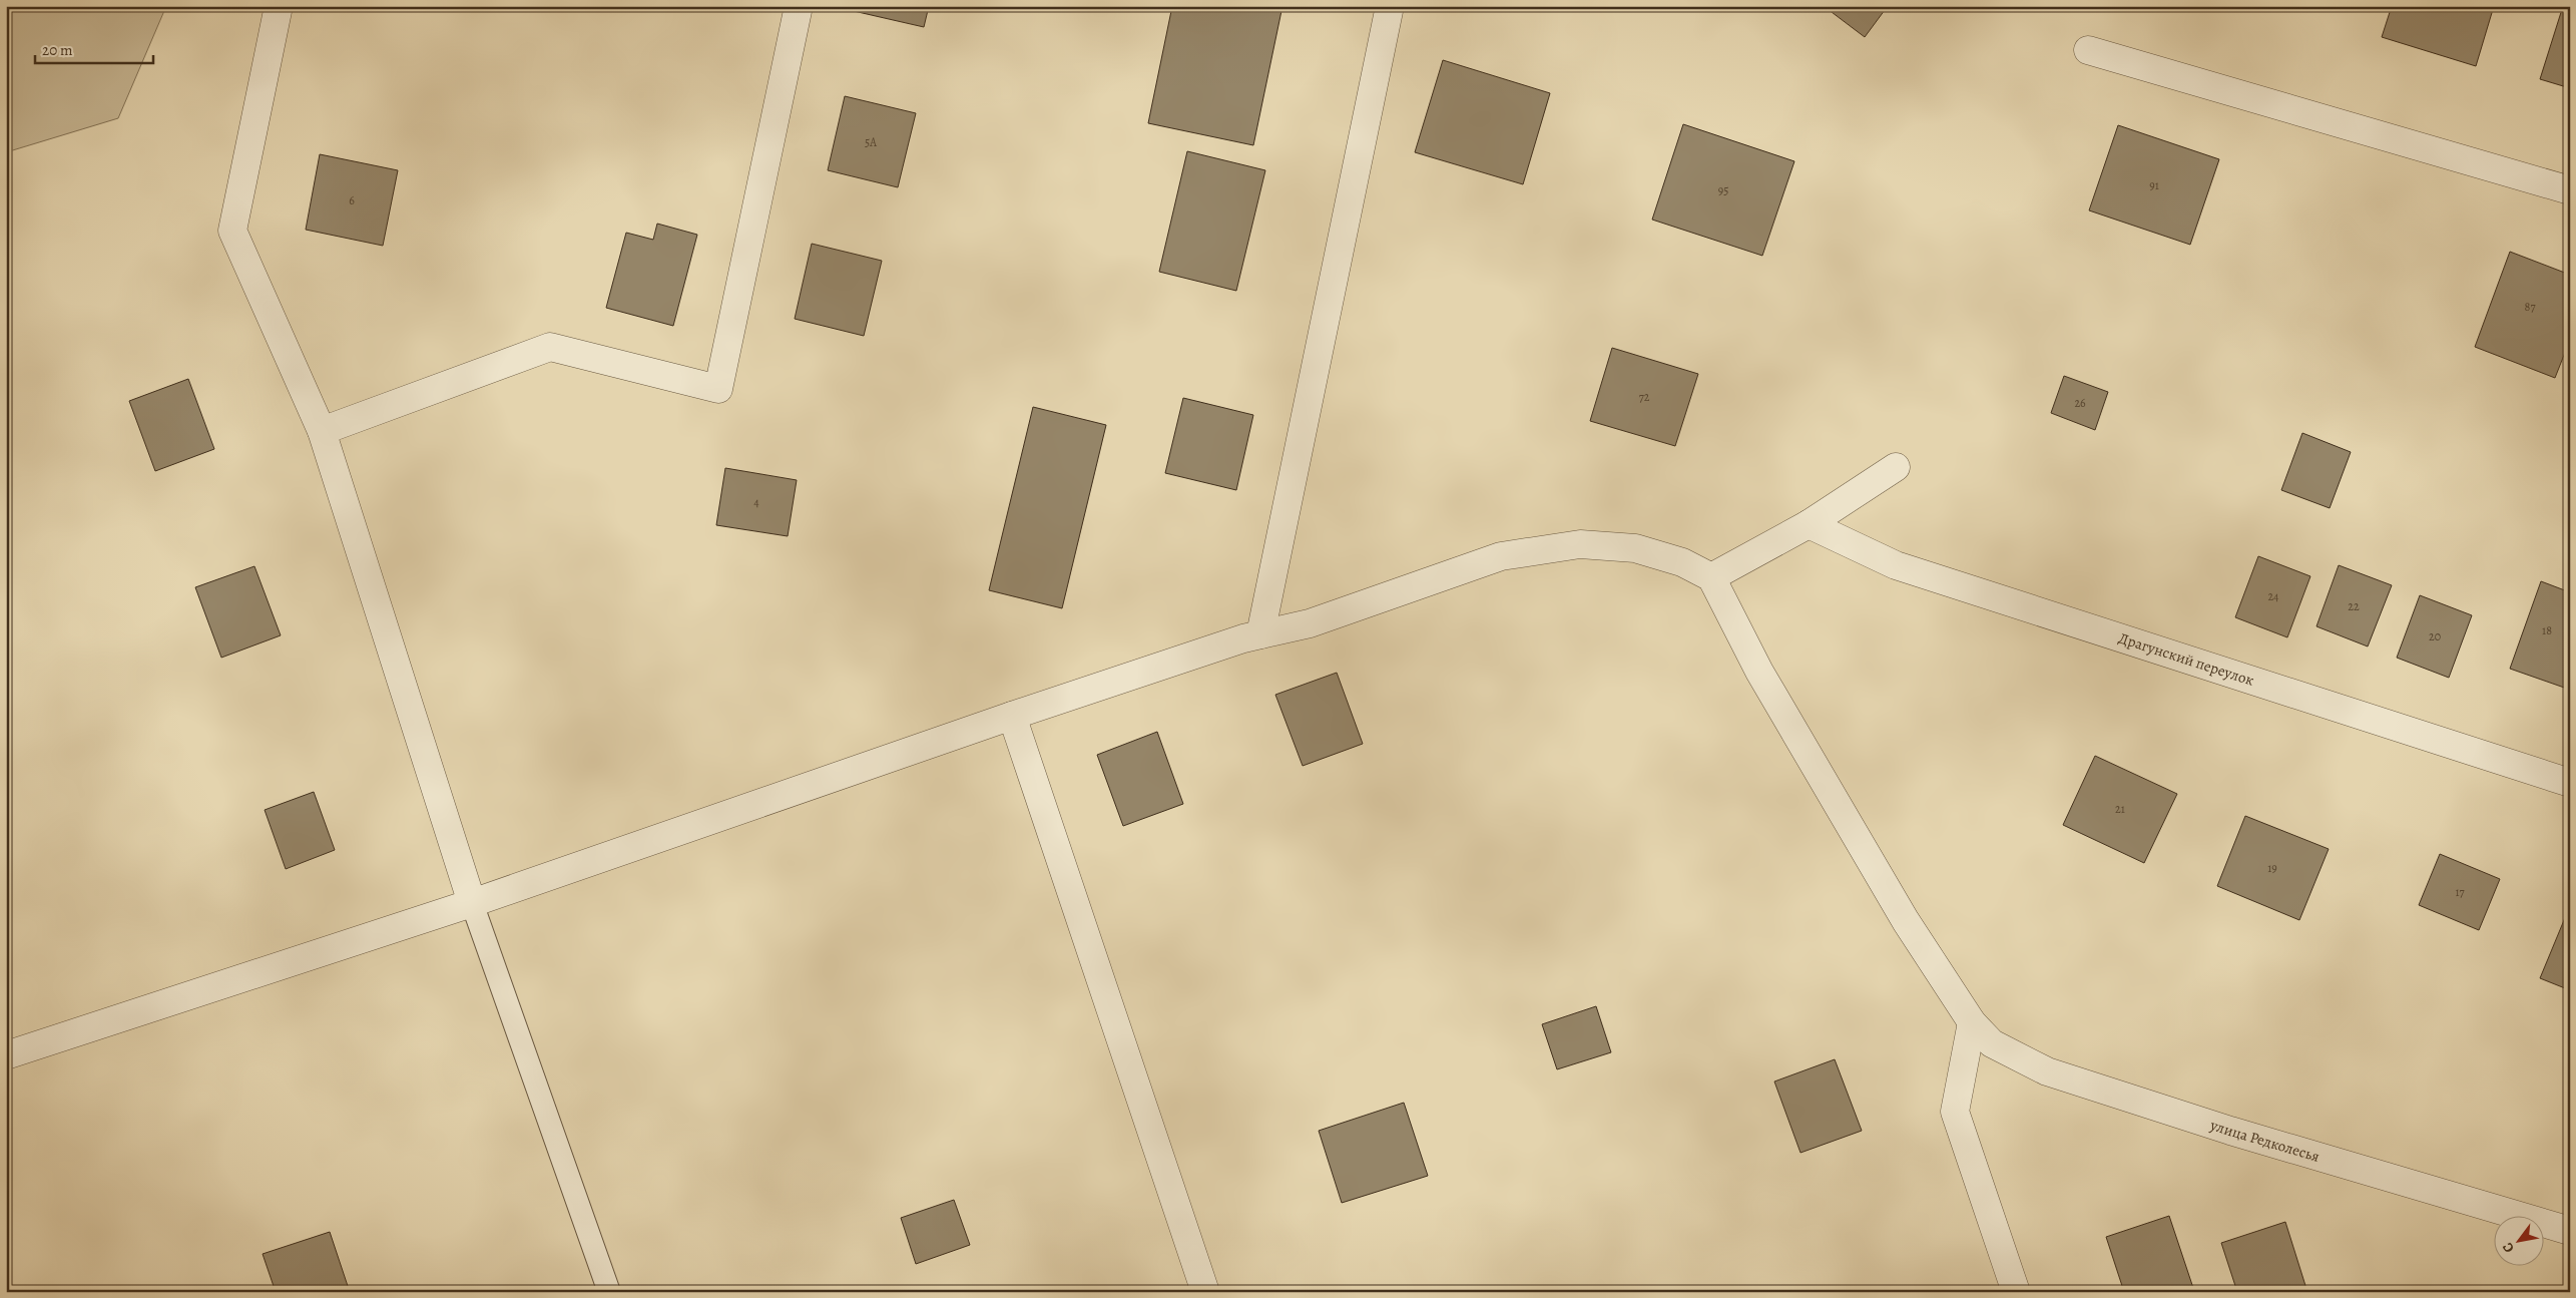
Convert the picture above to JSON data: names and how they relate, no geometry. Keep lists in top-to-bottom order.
{
  "streets": {
    "street": ["Драгунский переулок", "улица Редколесья"]
  },
  "house_numbers": [
    "5А",
    "91",
    "95",
    "6",
    "87",
    "72",
    "26",
    "4",
    "24",
    "22",
    "18",
    "20",
    "21",
    "19",
    "17"
  ],
  "scale_bar": "20 m",
  "north": "bottom left"
}
